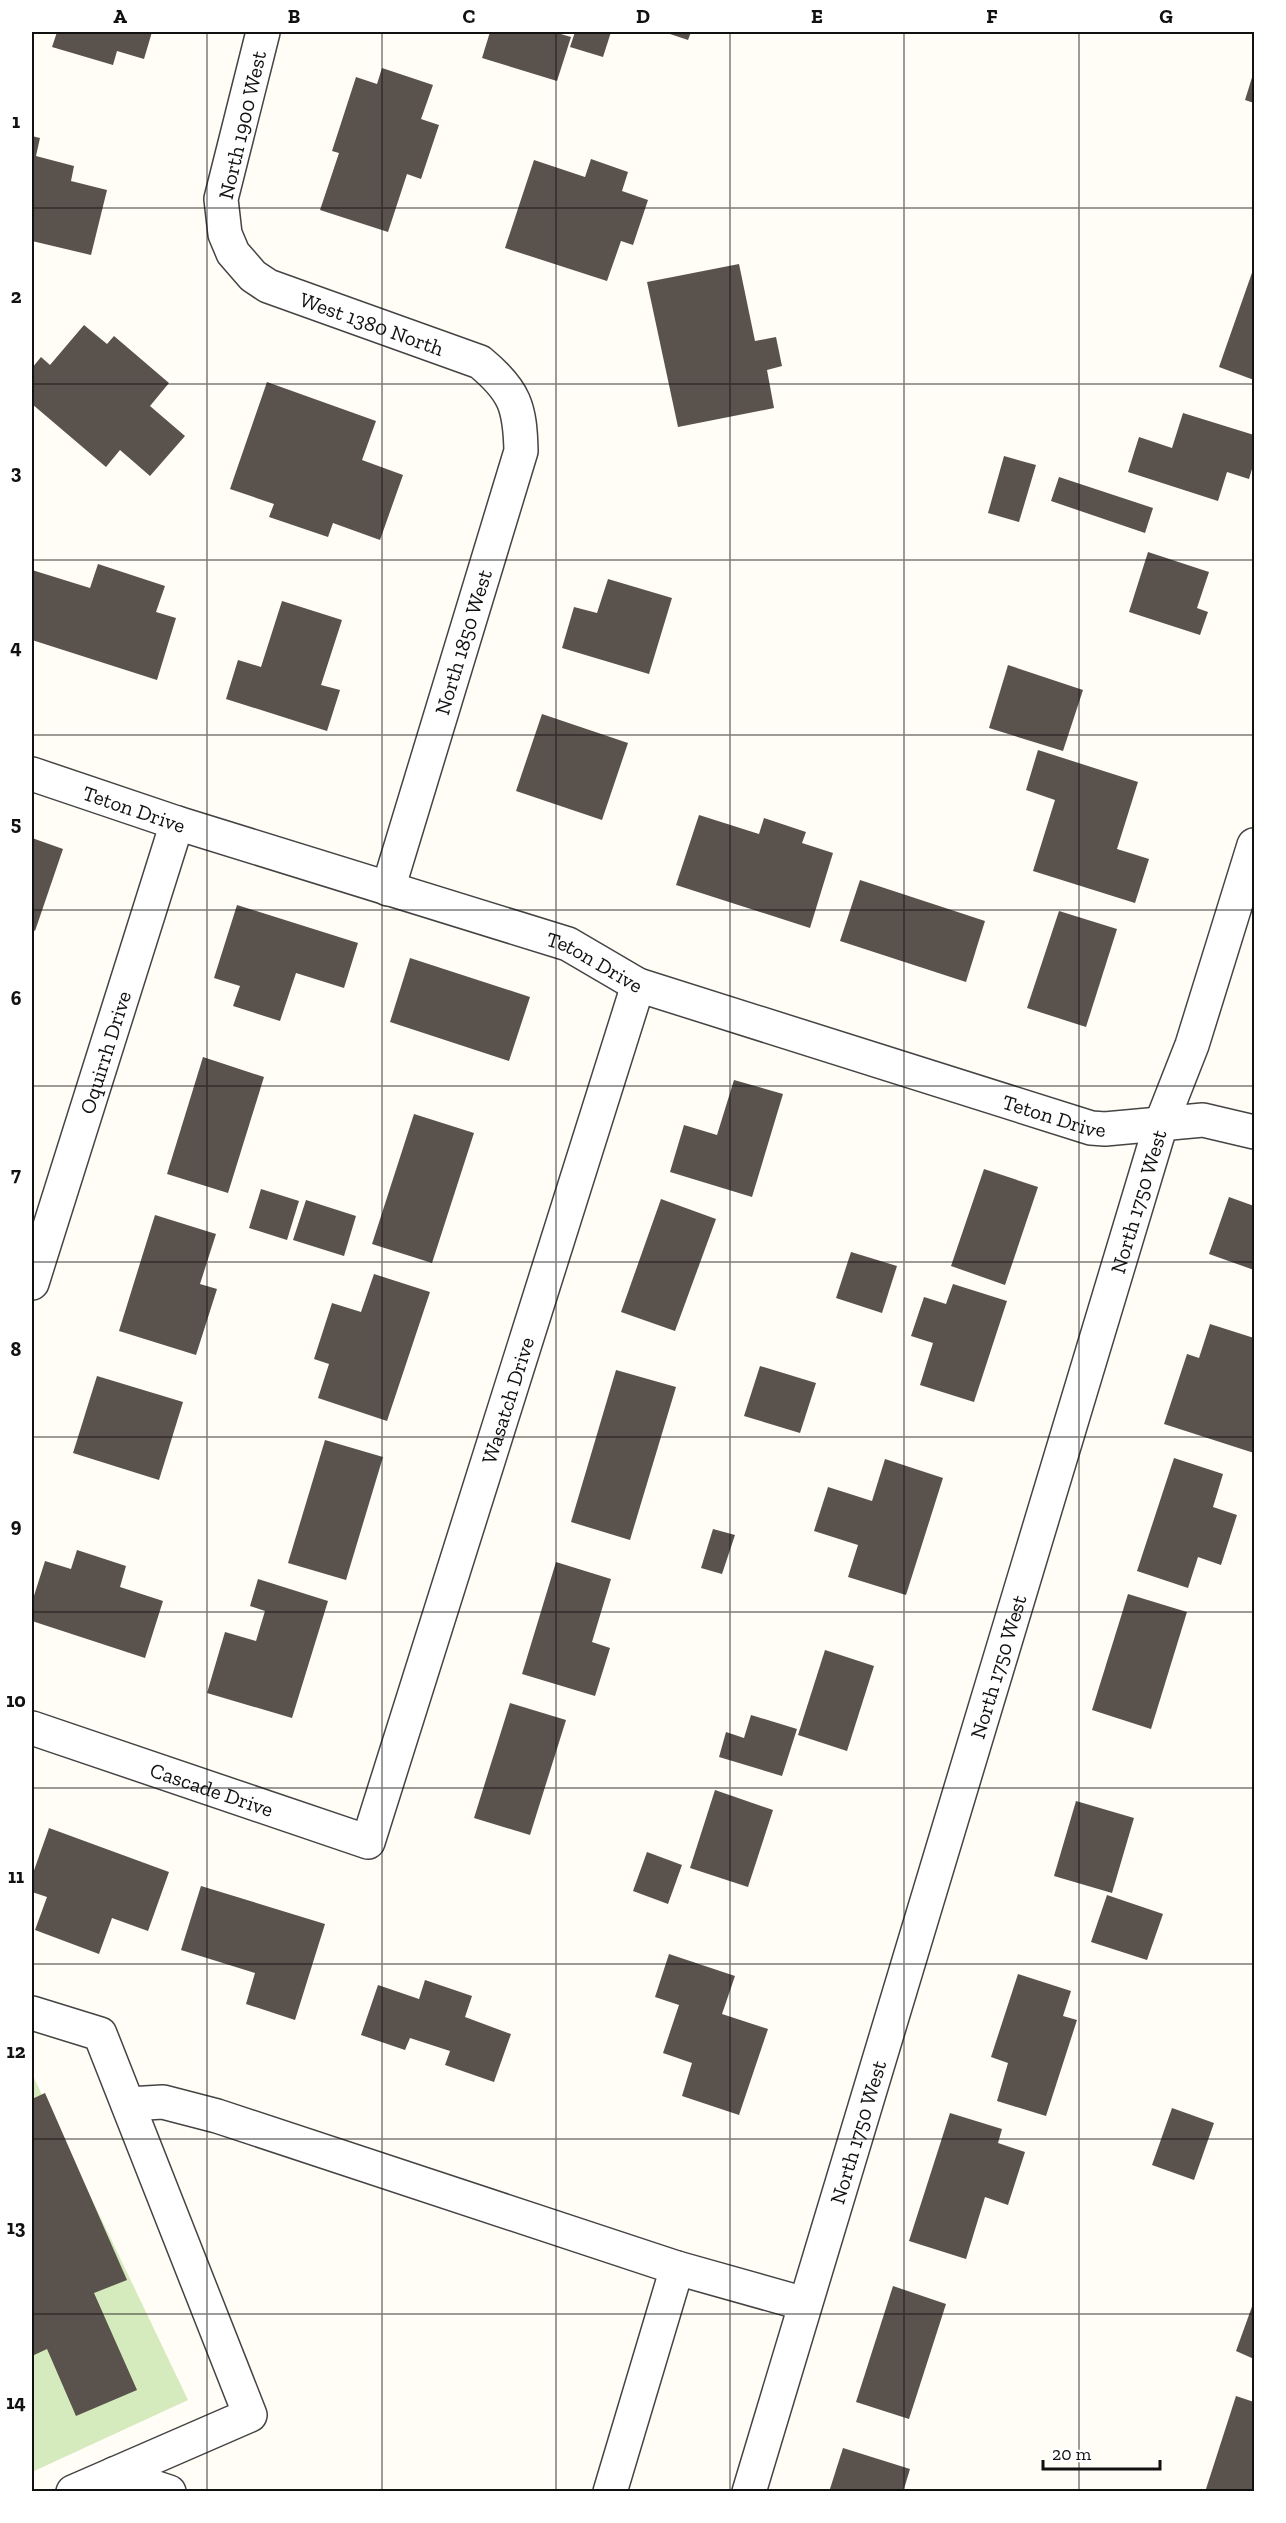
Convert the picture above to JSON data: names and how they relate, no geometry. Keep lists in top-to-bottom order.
{
  "streets": {
    "street": [
      "North 1900 West",
      "West 1380 North",
      "North 1850 West",
      "Teton Drive",
      "Oquirrh Drive",
      "North 1750 West",
      "Wasatch Drive",
      "Cascade Drive"
    ]
  },
  "crossings": [
    ["North 1900 West", "West 1380 North"],
    ["West 1380 North", "North 1850 West"],
    ["North 1850 West", "Teton Drive"],
    ["Teton Drive", "Oquirrh Drive"],
    ["Teton Drive", "North 1750 West"],
    ["Teton Drive", "Wasatch Drive"],
    ["Wasatch Drive", "Cascade Drive"]
  ],
  "scale_bar": "20 m",
  "grid": {
    "columns": [
      "A",
      "B",
      "C",
      "D",
      "E",
      "F",
      "G"
    ],
    "rows": [
      "1",
      "2",
      "3",
      "4",
      "5",
      "6",
      "7",
      "8",
      "9",
      "10",
      "11",
      "12",
      "13",
      "14"
    ]
  }
}
